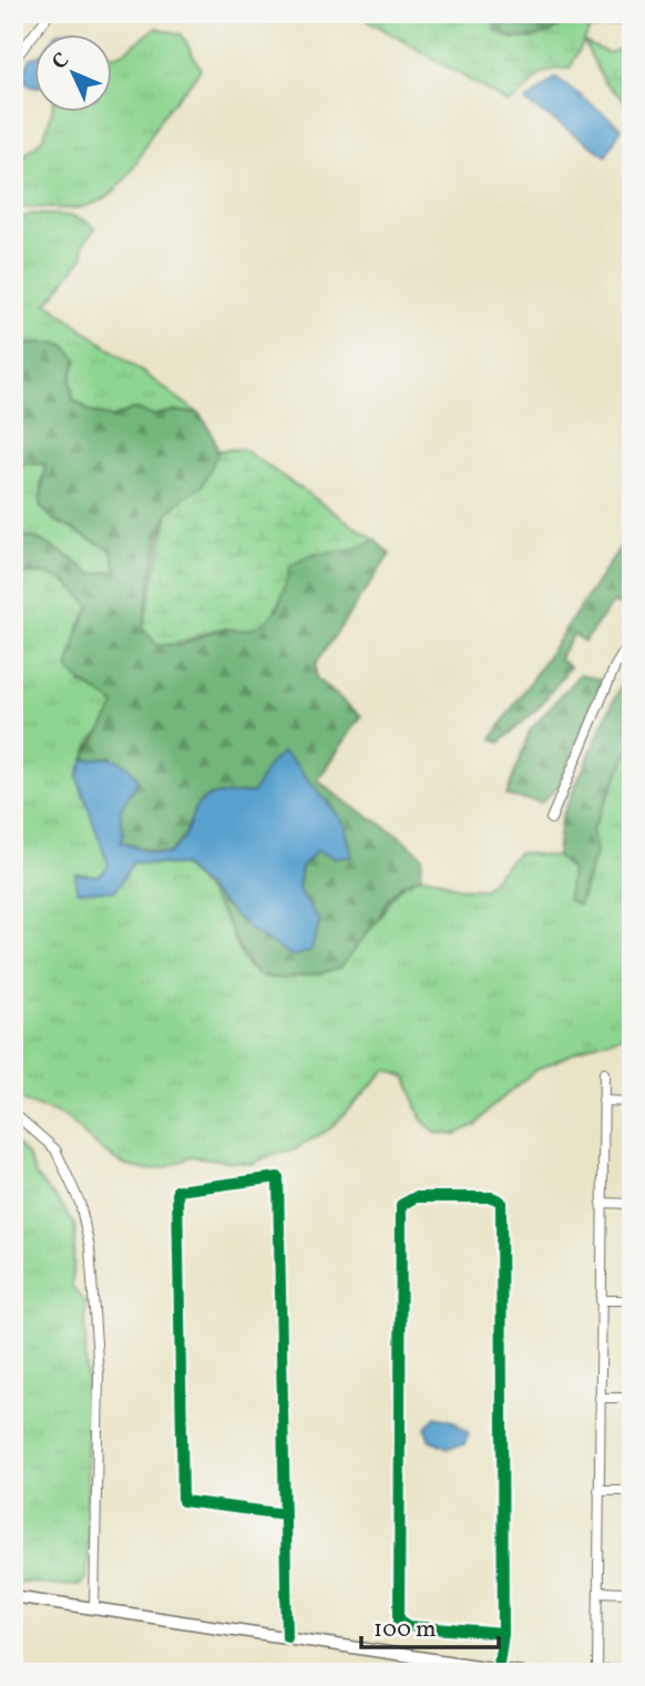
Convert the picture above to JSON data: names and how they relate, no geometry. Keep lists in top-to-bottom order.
{
  "scale_bar": "100 m",
  "north": "top left"
}
